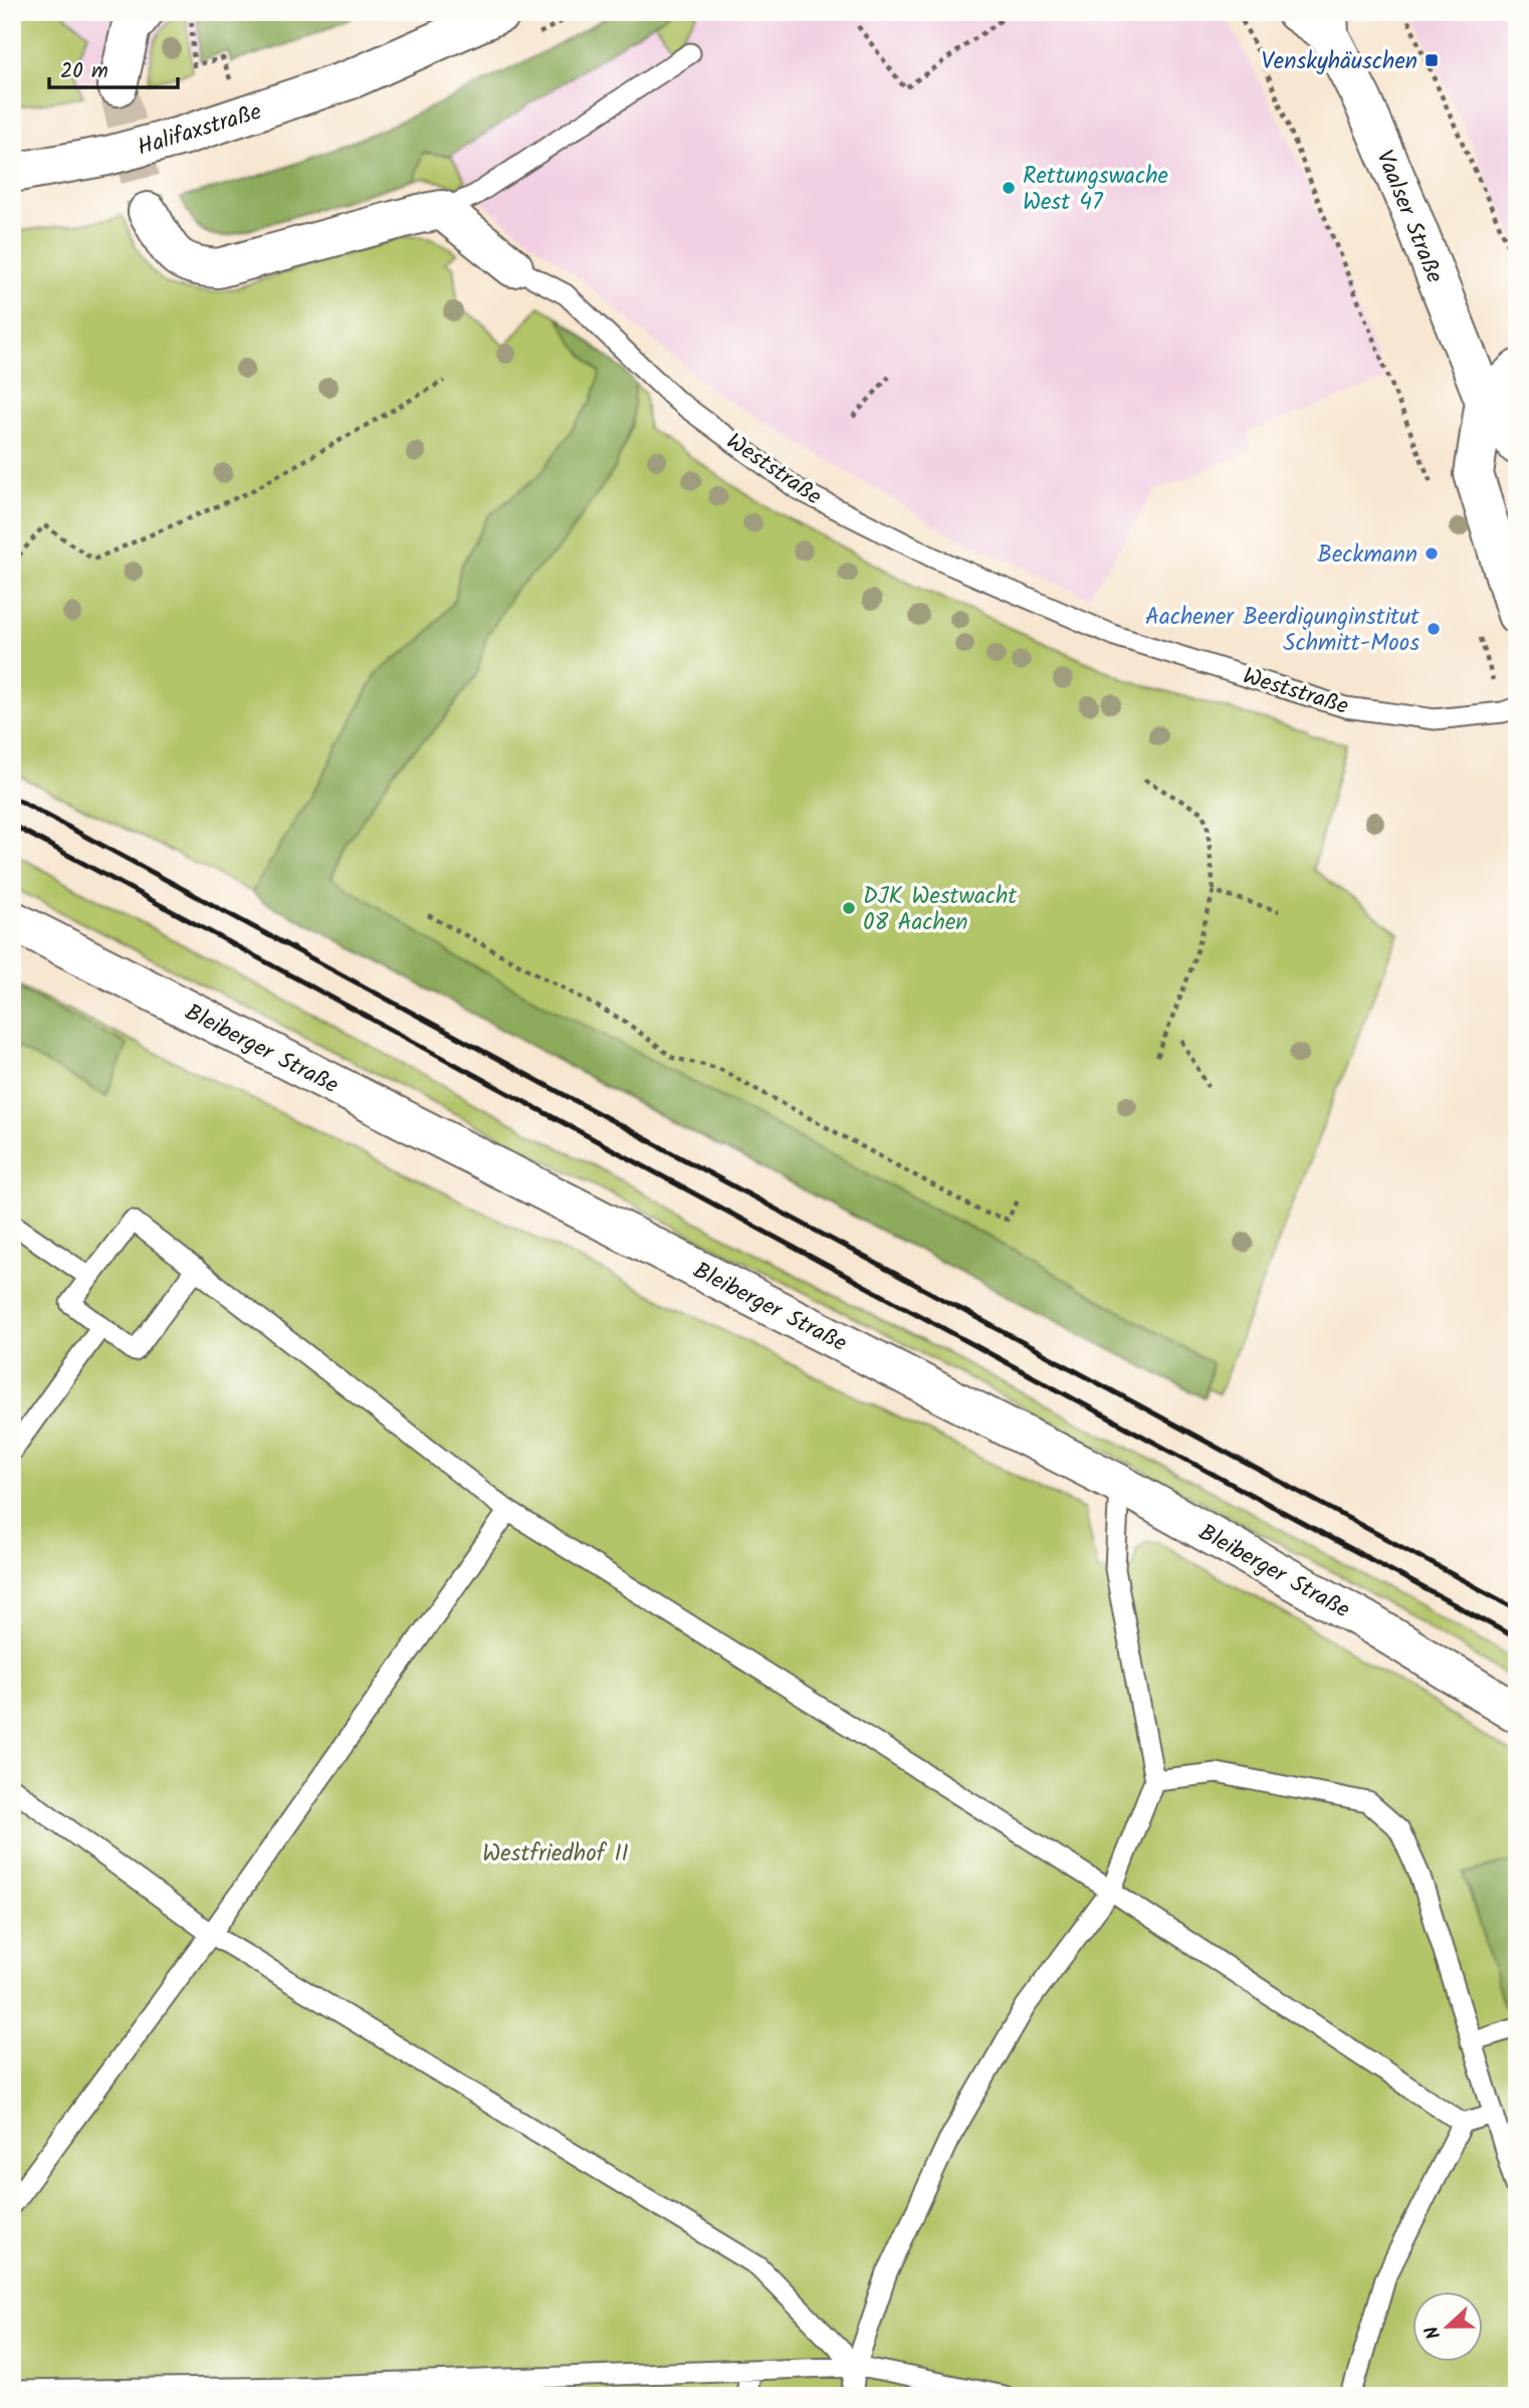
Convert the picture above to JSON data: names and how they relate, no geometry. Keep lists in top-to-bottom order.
{
  "streets": {
    "street": [
      "Halifaxstraße",
      "Vaalser Straße",
      "Weststraße",
      "Bleiberger Straße"
    ]
  },
  "parks": ["Westfriedhof II"],
  "places": {
    "transit": ["Venskyhäuschen"],
    "other": [
      "Rettungswache West 47",
      "Beckmann",
      "Aachener Beerdigunginstitut Schmitt-Moos",
      "DJK Westwacht 08 Aachen"
    ]
  },
  "scale_bar": "20 m",
  "north": "left"
}
